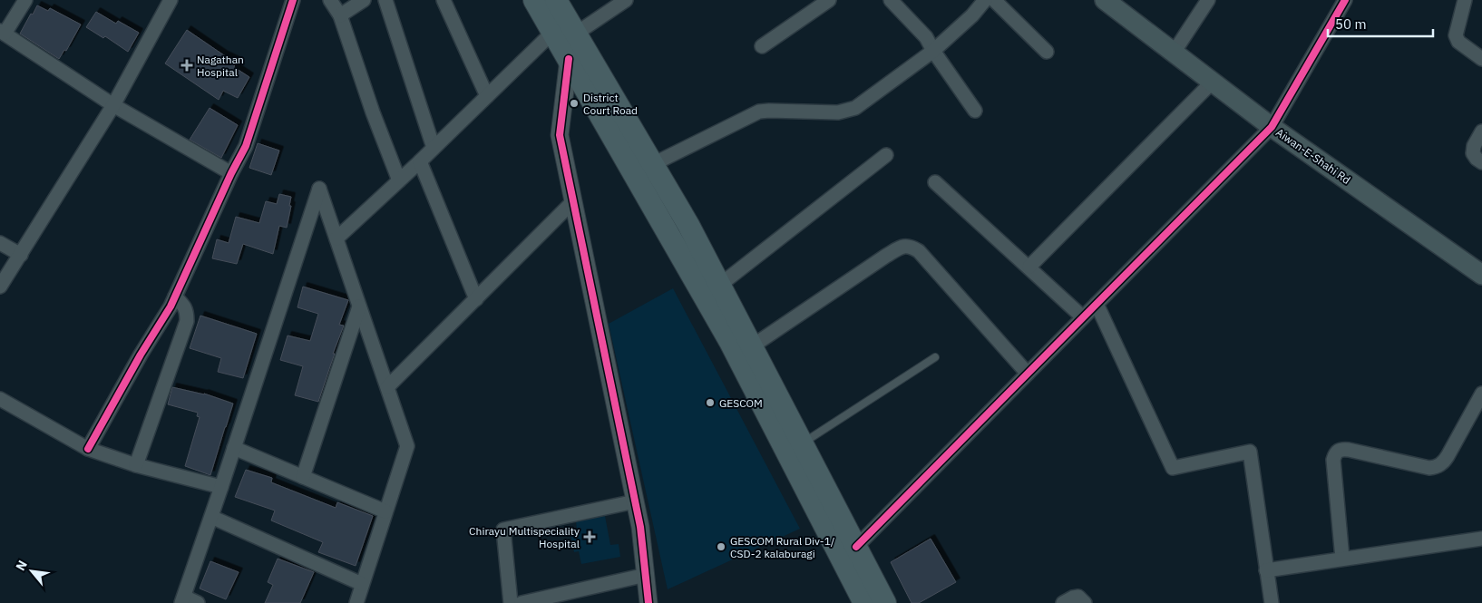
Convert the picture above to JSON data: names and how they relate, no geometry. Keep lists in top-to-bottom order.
{
  "streets": {
    "main road": ["Aiwan-E-Shahi Rd"]
  },
  "places": {
    "health": ["Nagathan Hospital", "Chirayu Multispeciality Hospital"],
    "other": ["District Court Road", "GESCOM", "GESCOM Rural Div-1/ CSD-2 kalaburagi"]
  },
  "scale_bar": "50 m",
  "north": "top left"
}
